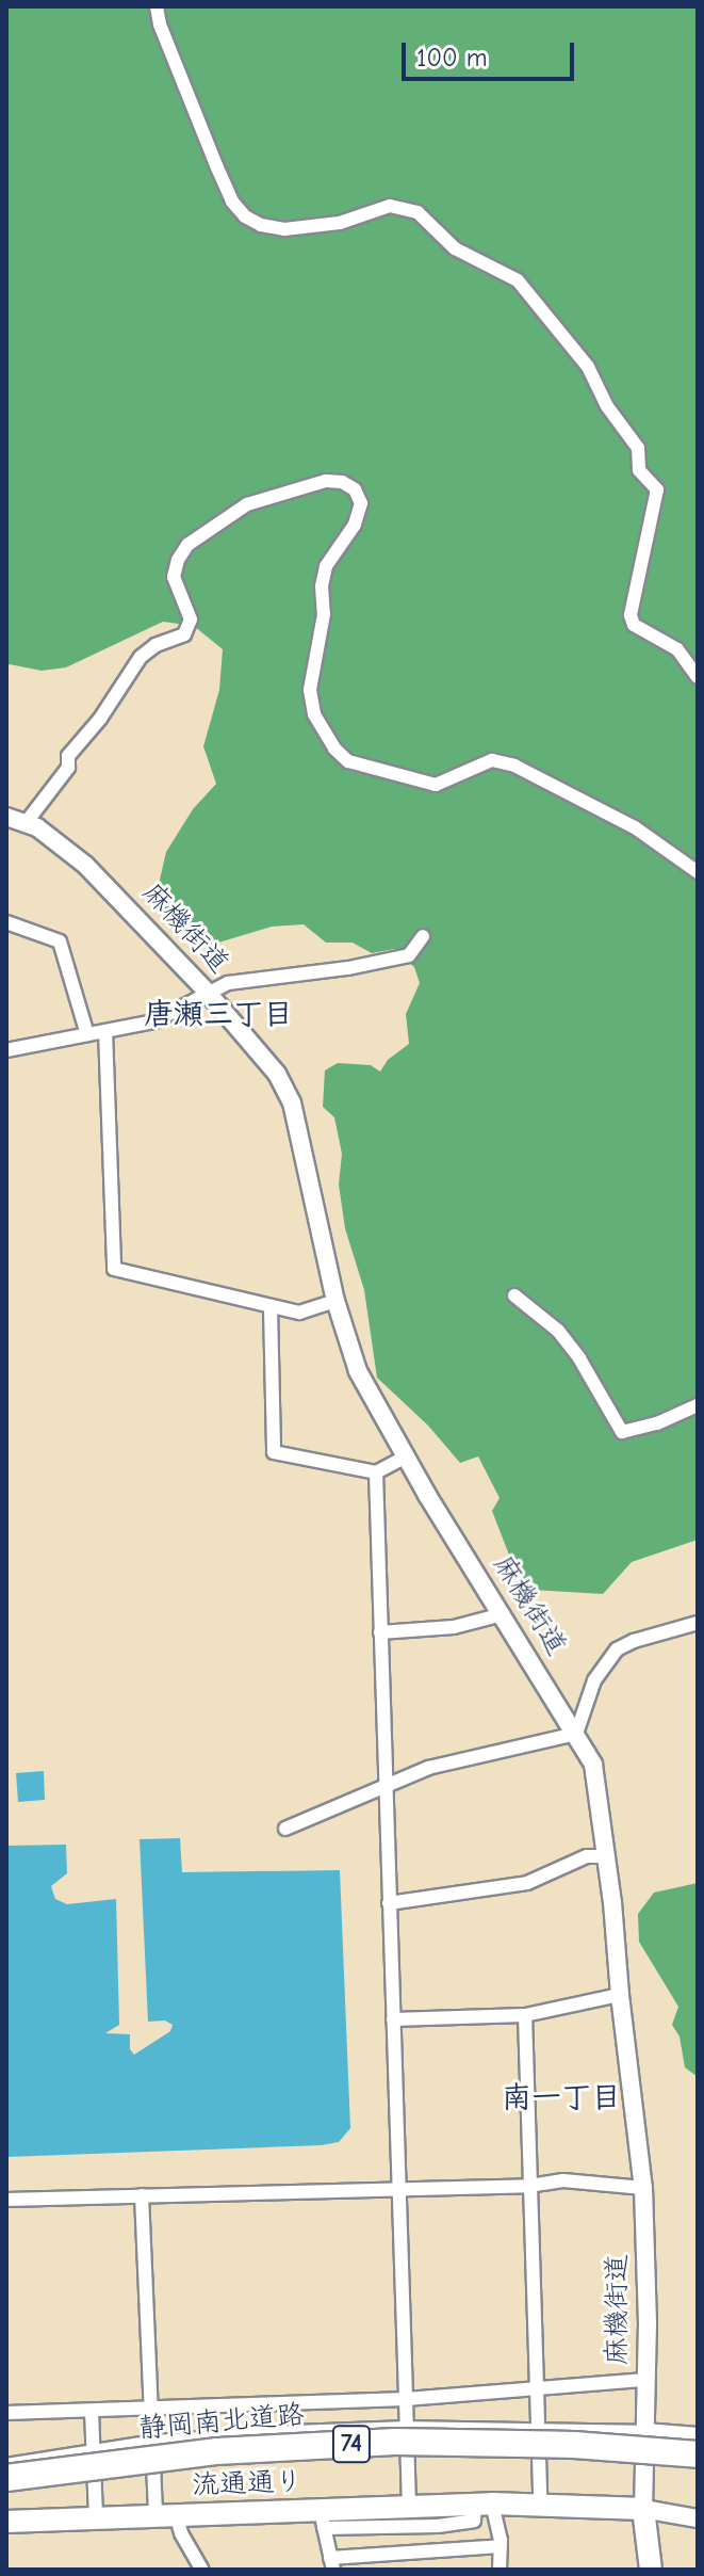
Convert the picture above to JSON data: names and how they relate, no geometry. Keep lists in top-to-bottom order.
{
  "streets": {
    "highway": ["静岡南北道路", "74"],
    "main road": ["麻機街道", "流通通り"]
  },
  "crossings": [
    ["麻機街道", "流通通り"]
  ],
  "districts": ["唐瀬三丁目", "南一丁目"],
  "scale_bar": "100 m"
}
